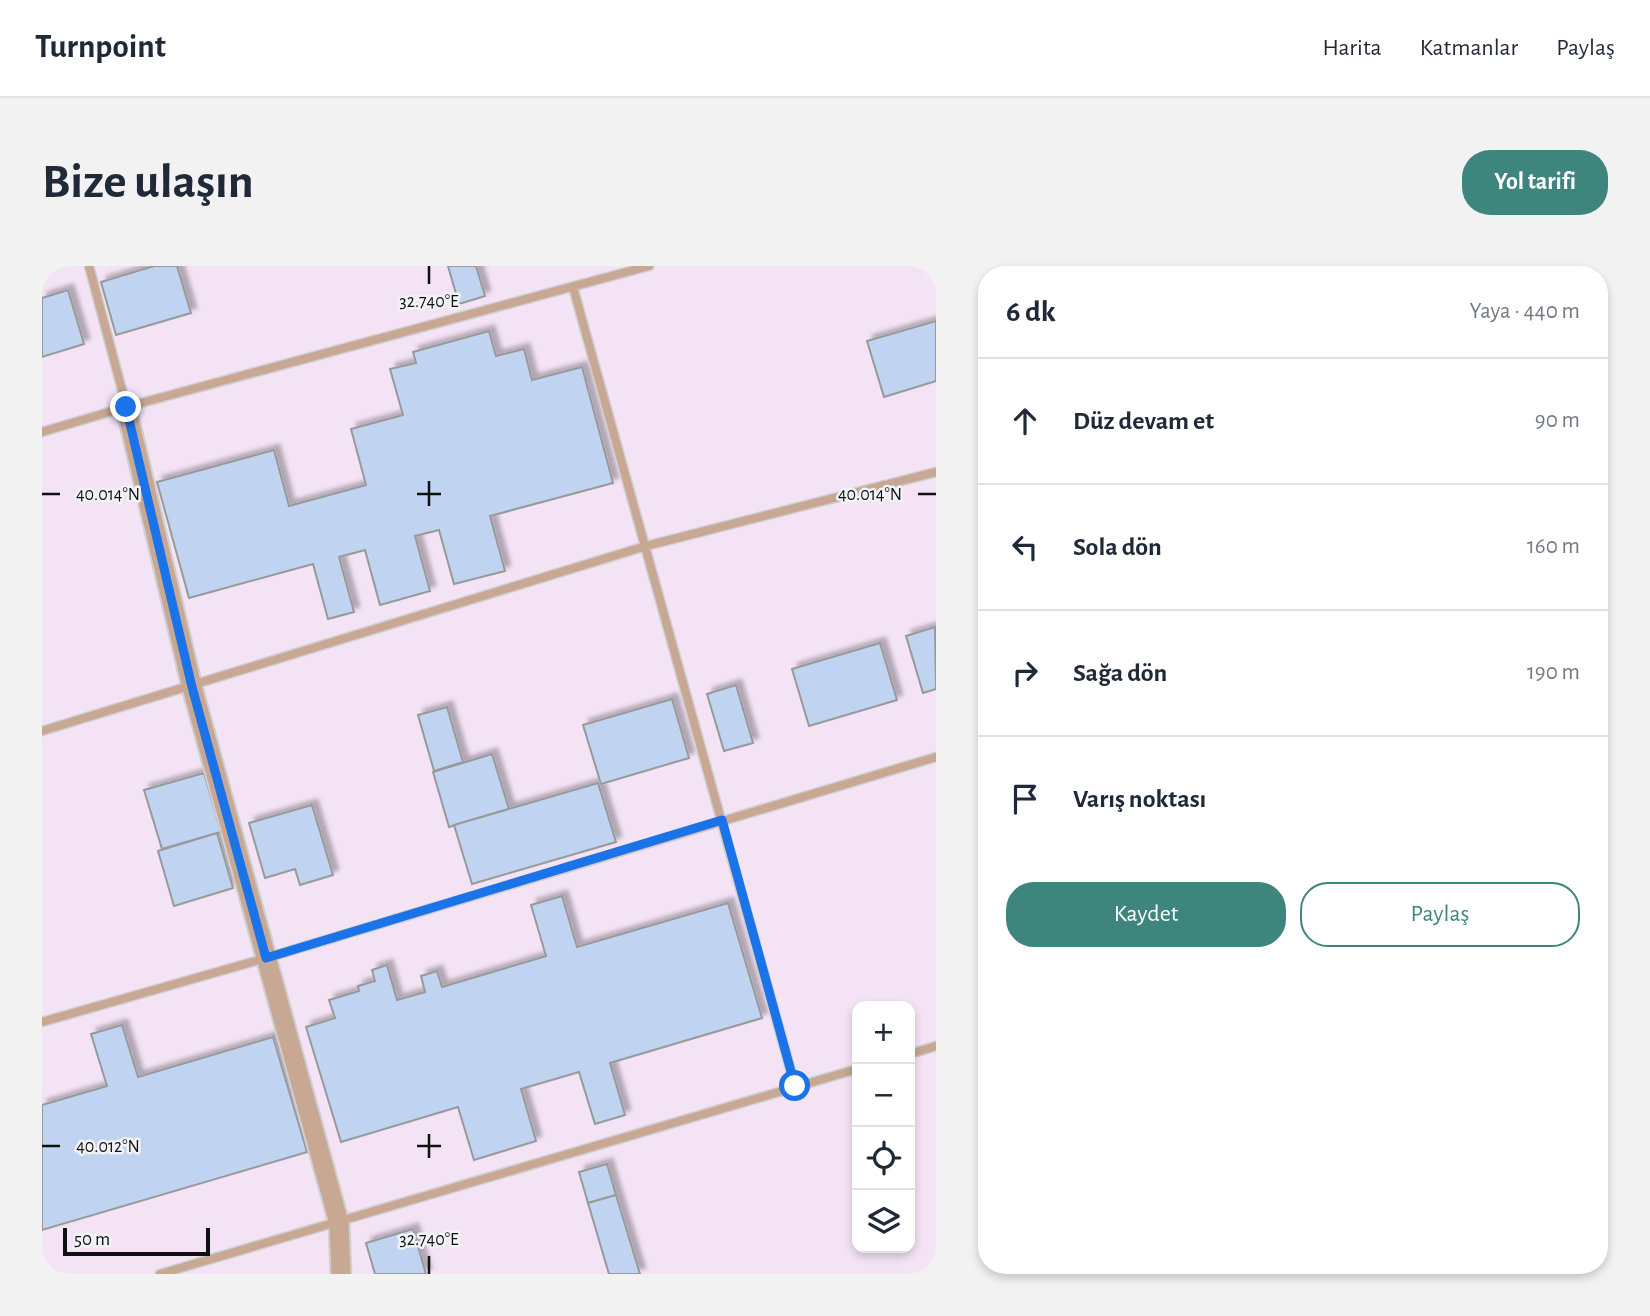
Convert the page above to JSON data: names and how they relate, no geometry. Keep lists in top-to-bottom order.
{
  "scale_bar": "50 m",
  "page": {
    "header": "Turnpoint",
    "nav": ["Harita", "Katmanlar", "Paylaş"],
    "buttons": [
      "Yol tarifi",
      ["Kaydet", "Paylaş"]
    ],
    "title": "Bize ulaşın",
    "heading": ["6 dk", "Yaya · 440 m"],
    "list": [
      ["Düz devam et", "90 m"],
      ["Sola dön", "160 m"],
      ["Sağa dön", "190 m"],
      "Varış noktası"
    ],
    "map_buttons": ["+", "−"],
    "scale": "50 m"
  },
  "coordinates": ["32.740°E", "40.014°N", "40.012°N"]
}
